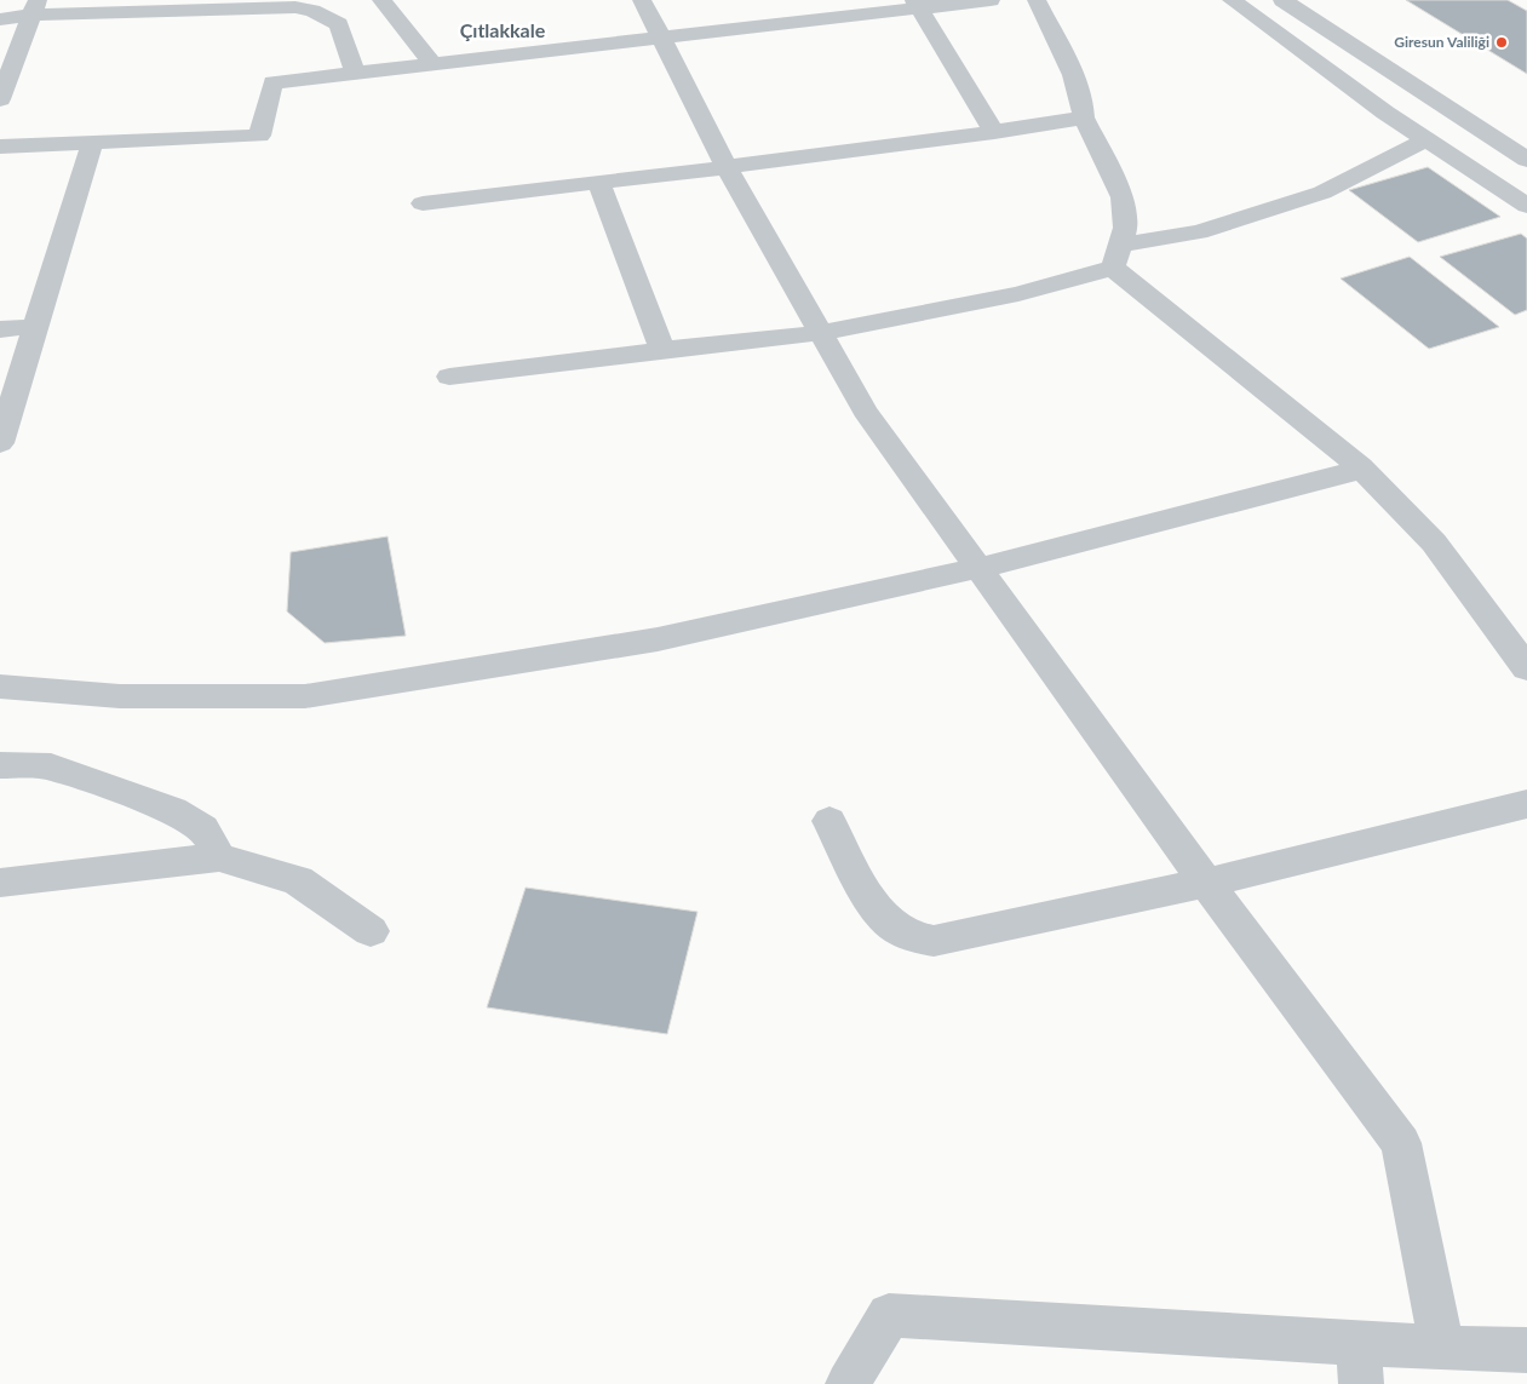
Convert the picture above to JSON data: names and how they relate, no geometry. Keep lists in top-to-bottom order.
{
  "districts": ["Çıtlakkale"],
  "places": ["Giresun Valiliği"]
}
